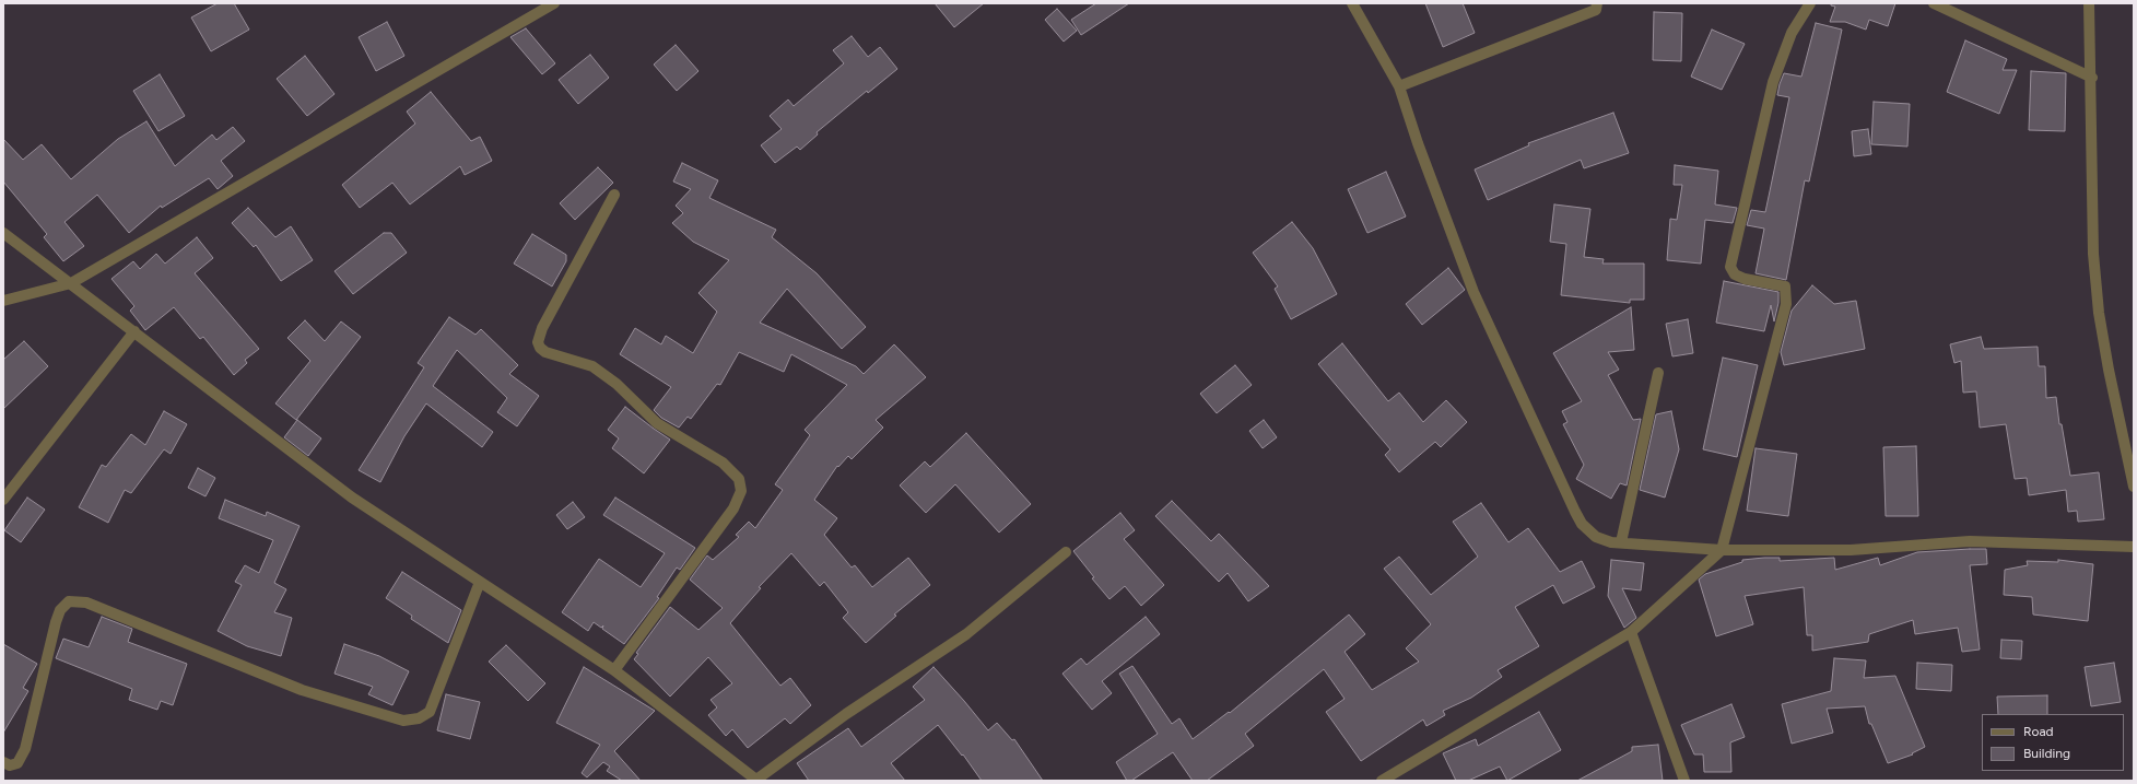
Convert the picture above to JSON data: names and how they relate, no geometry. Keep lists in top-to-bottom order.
{
  "legend": ["Road", "Building"]
}
